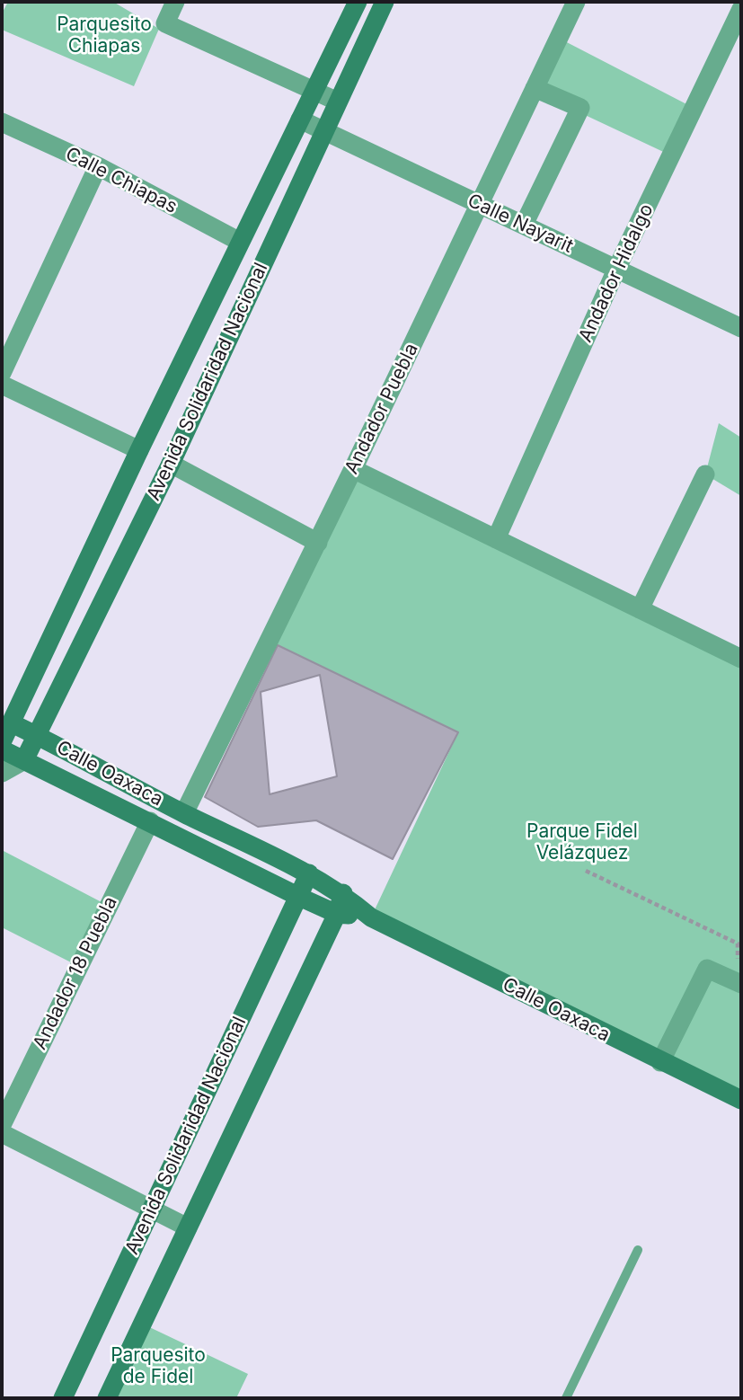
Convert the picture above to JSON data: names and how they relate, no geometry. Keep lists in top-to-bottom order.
{
  "streets": {
    "main road": ["Avenida Solidaridad Nacional", "Calle Oaxaca"],
    "street": [
      "Calle Chiapas",
      "Calle Nayarit",
      "Andador Hidalgo",
      "Andador Puebla",
      "Andador 18 Puebla"
    ]
  },
  "crossings": [
    ["Calle Chiapas", "Avenida Solidaridad Nacional"],
    ["Calle Nayarit", "Andador Hidalgo"],
    ["Calle Nayarit", "Avenida Solidaridad Nacional"],
    ["Calle Nayarit", "Andador Puebla"],
    ["Avenida Solidaridad Nacional", "Calle Oaxaca"],
    ["Andador Puebla", "Calle Oaxaca"],
    ["Calle Oaxaca", "Andador 18 Puebla"]
  ],
  "parks": ["Parquesito Chiapas", "Parque Fidel Velázquez", "Parquesito de Fidel"]
}
